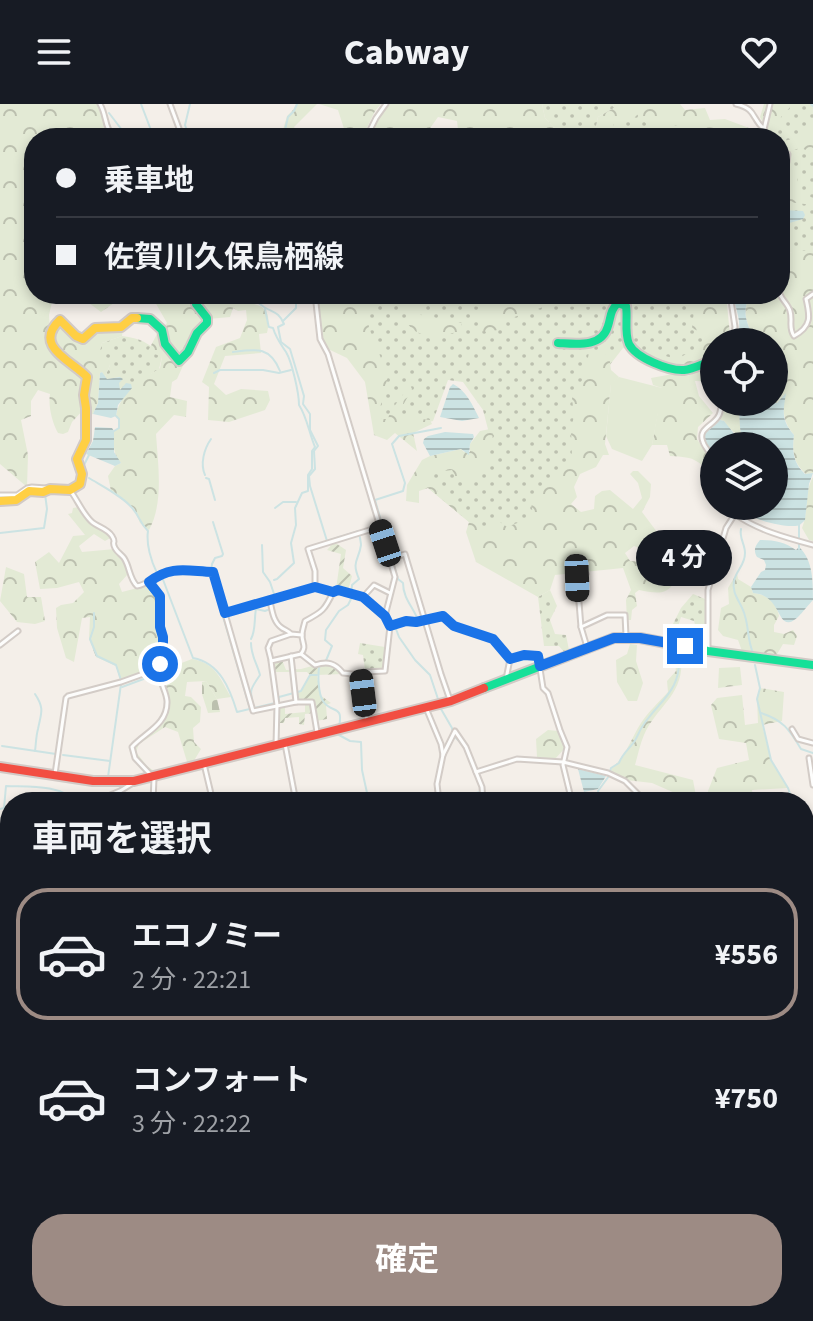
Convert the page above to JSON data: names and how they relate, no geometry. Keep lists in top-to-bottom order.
{
  "page": {
    "header": "Cabway",
    "banner": ["乗車地", "佐賀川久保鳥栖線"],
    "bubble": "4 分",
    "heading": "車両を選択",
    "list": [
      {
        "name": "エコノミー",
        "note": "2 分 · 22:21",
        "value": "¥556"
      },
      {
        "name": "コンフォート",
        "note": "3 分 · 22:22",
        "value": "¥750"
      }
    ],
    "buttons": "確定"
  }
}
